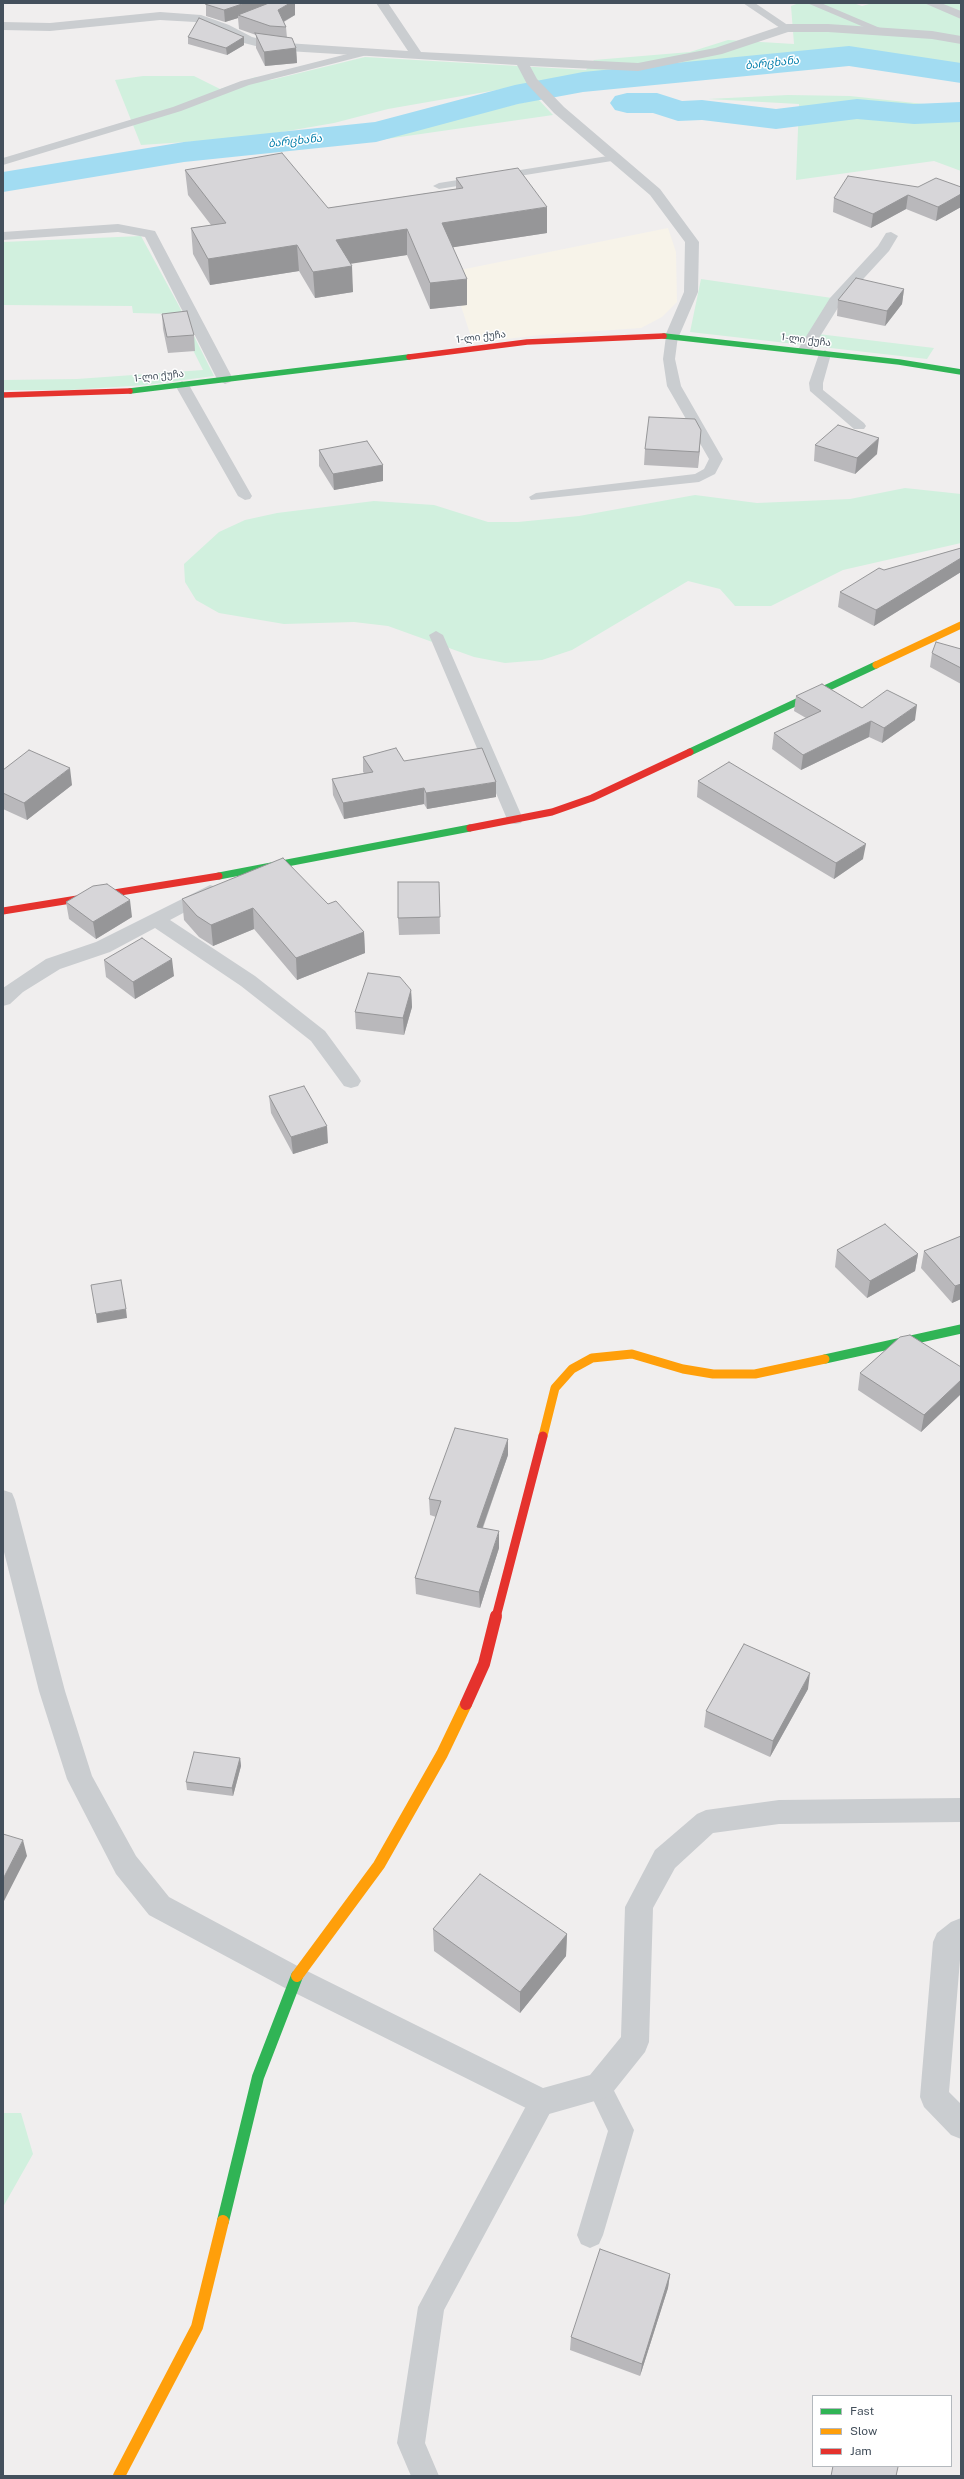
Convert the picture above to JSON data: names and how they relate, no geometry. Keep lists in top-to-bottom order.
{
  "streets": {
    "street": ["1-ლი ქუჩა"]
  },
  "water": ["ბარცხანა"],
  "legend": ["Fast", "Slow", "Jam"]
}
